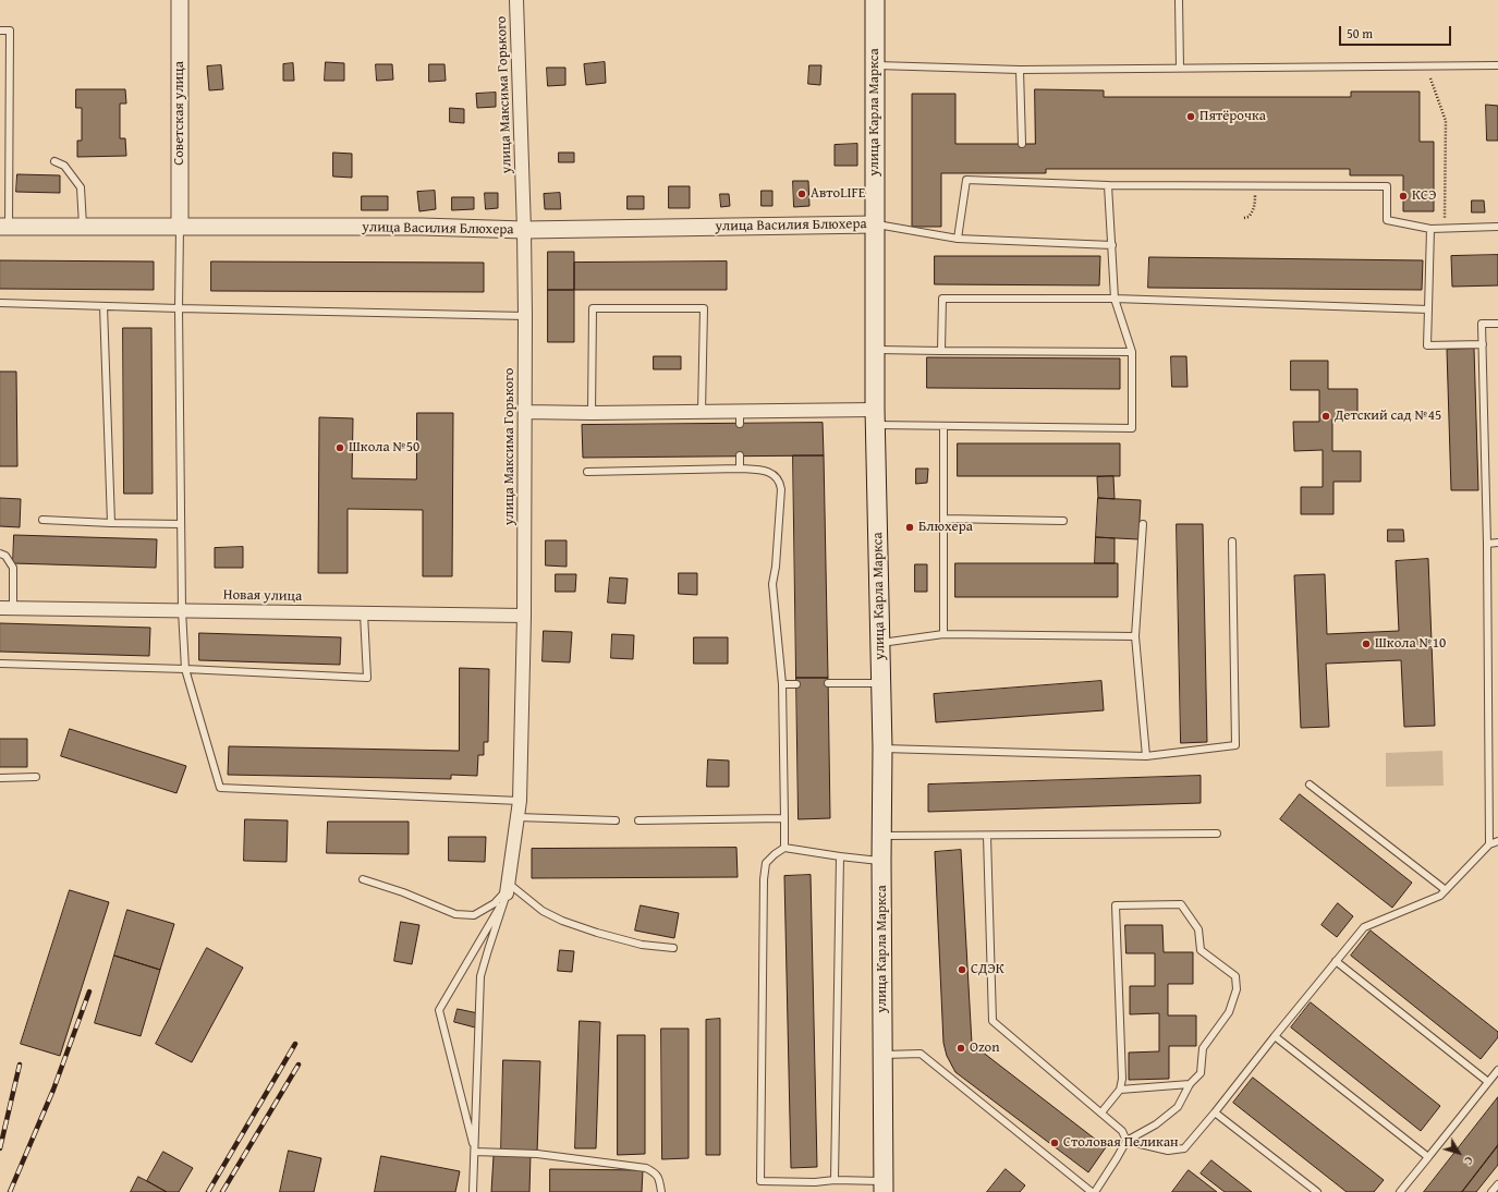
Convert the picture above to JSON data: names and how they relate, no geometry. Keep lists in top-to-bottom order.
{
  "streets": {
    "main road": ["улица Карла Маркса"],
    "street": [
      "улица Максима Горького",
      "Советская улица",
      "улица Василия Блюхера",
      "Новая улица"
    ]
  },
  "crossings": [
    ["улица Максима Горького", "улица Василия Блюхера"],
    ["улица Максима Горького", "Новая улица"],
    ["улица Карла Маркса", "улица Василия Блюхера"],
    ["Советская улица", "улица Василия Блюхера"]
  ],
  "places": [
    "Пятёрочка",
    "АвтоLIFE",
    "КСЭ",
    "Детский сад №45",
    "Школа №50",
    "Блюхера",
    "Школа №10",
    "СДЭК",
    "Ozon",
    "Столовая Пеликан"
  ],
  "scale_bar": "50 m",
  "north": "bottom right"
}
